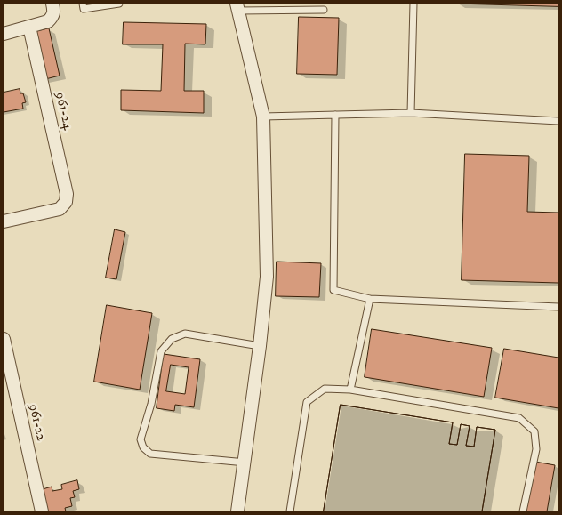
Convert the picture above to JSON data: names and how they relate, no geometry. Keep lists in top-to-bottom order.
{
  "streets": {
    "street": ["961-24", "961-22"]
  }
}
